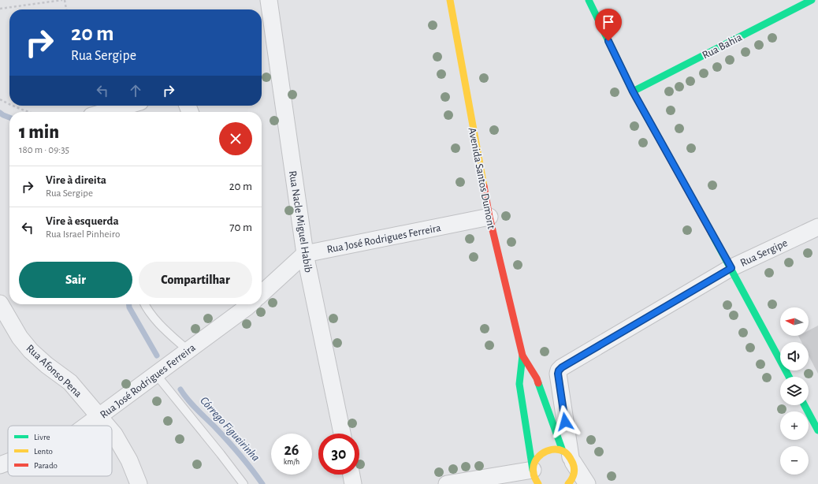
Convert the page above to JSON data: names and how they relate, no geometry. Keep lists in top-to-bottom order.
{
  "streets": {
    "main road": ["Rua Bahia", "Avenida Santos Dumont"],
    "street": [
      "Rua Nacle Miguel Habib",
      "Rua José Rodrigues Ferreira",
      "Rua Sergipe",
      "Rua Afonso Pena"
    ]
  },
  "crossings": [
    ["Avenida Santos Dumont", "Rua José Rodrigues Ferreira"],
    ["Avenida Santos Dumont", "Rua Sergipe"],
    ["Rua Nacle Miguel Habib", "Rua José Rodrigues Ferreira"],
    ["Rua José Rodrigues Ferreira", "Rua Afonso Pena"]
  ],
  "water": ["Córrego Figueirinha"],
  "legend": ["Livre", "Lento", "Parado"],
  "north": "left",
  "page": {
    "turn": ["20 m", "Rua Sergipe"],
    "heading": ["1 min", "180 m · 09:35"],
    "list": [
      {
        "name": "Vire à direita",
        "note": "Rua Sergipe",
        "value": "20 m"
      },
      {
        "name": "Vire à esquerda",
        "note": "Rua Israel Pinheiro",
        "value": "70 m"
      }
    ],
    "buttons": ["Sair", "Compartilhar"],
    "map_buttons": ["+", "−"],
    "speed": "26 km/h",
    "limit": "30"
  }
}
